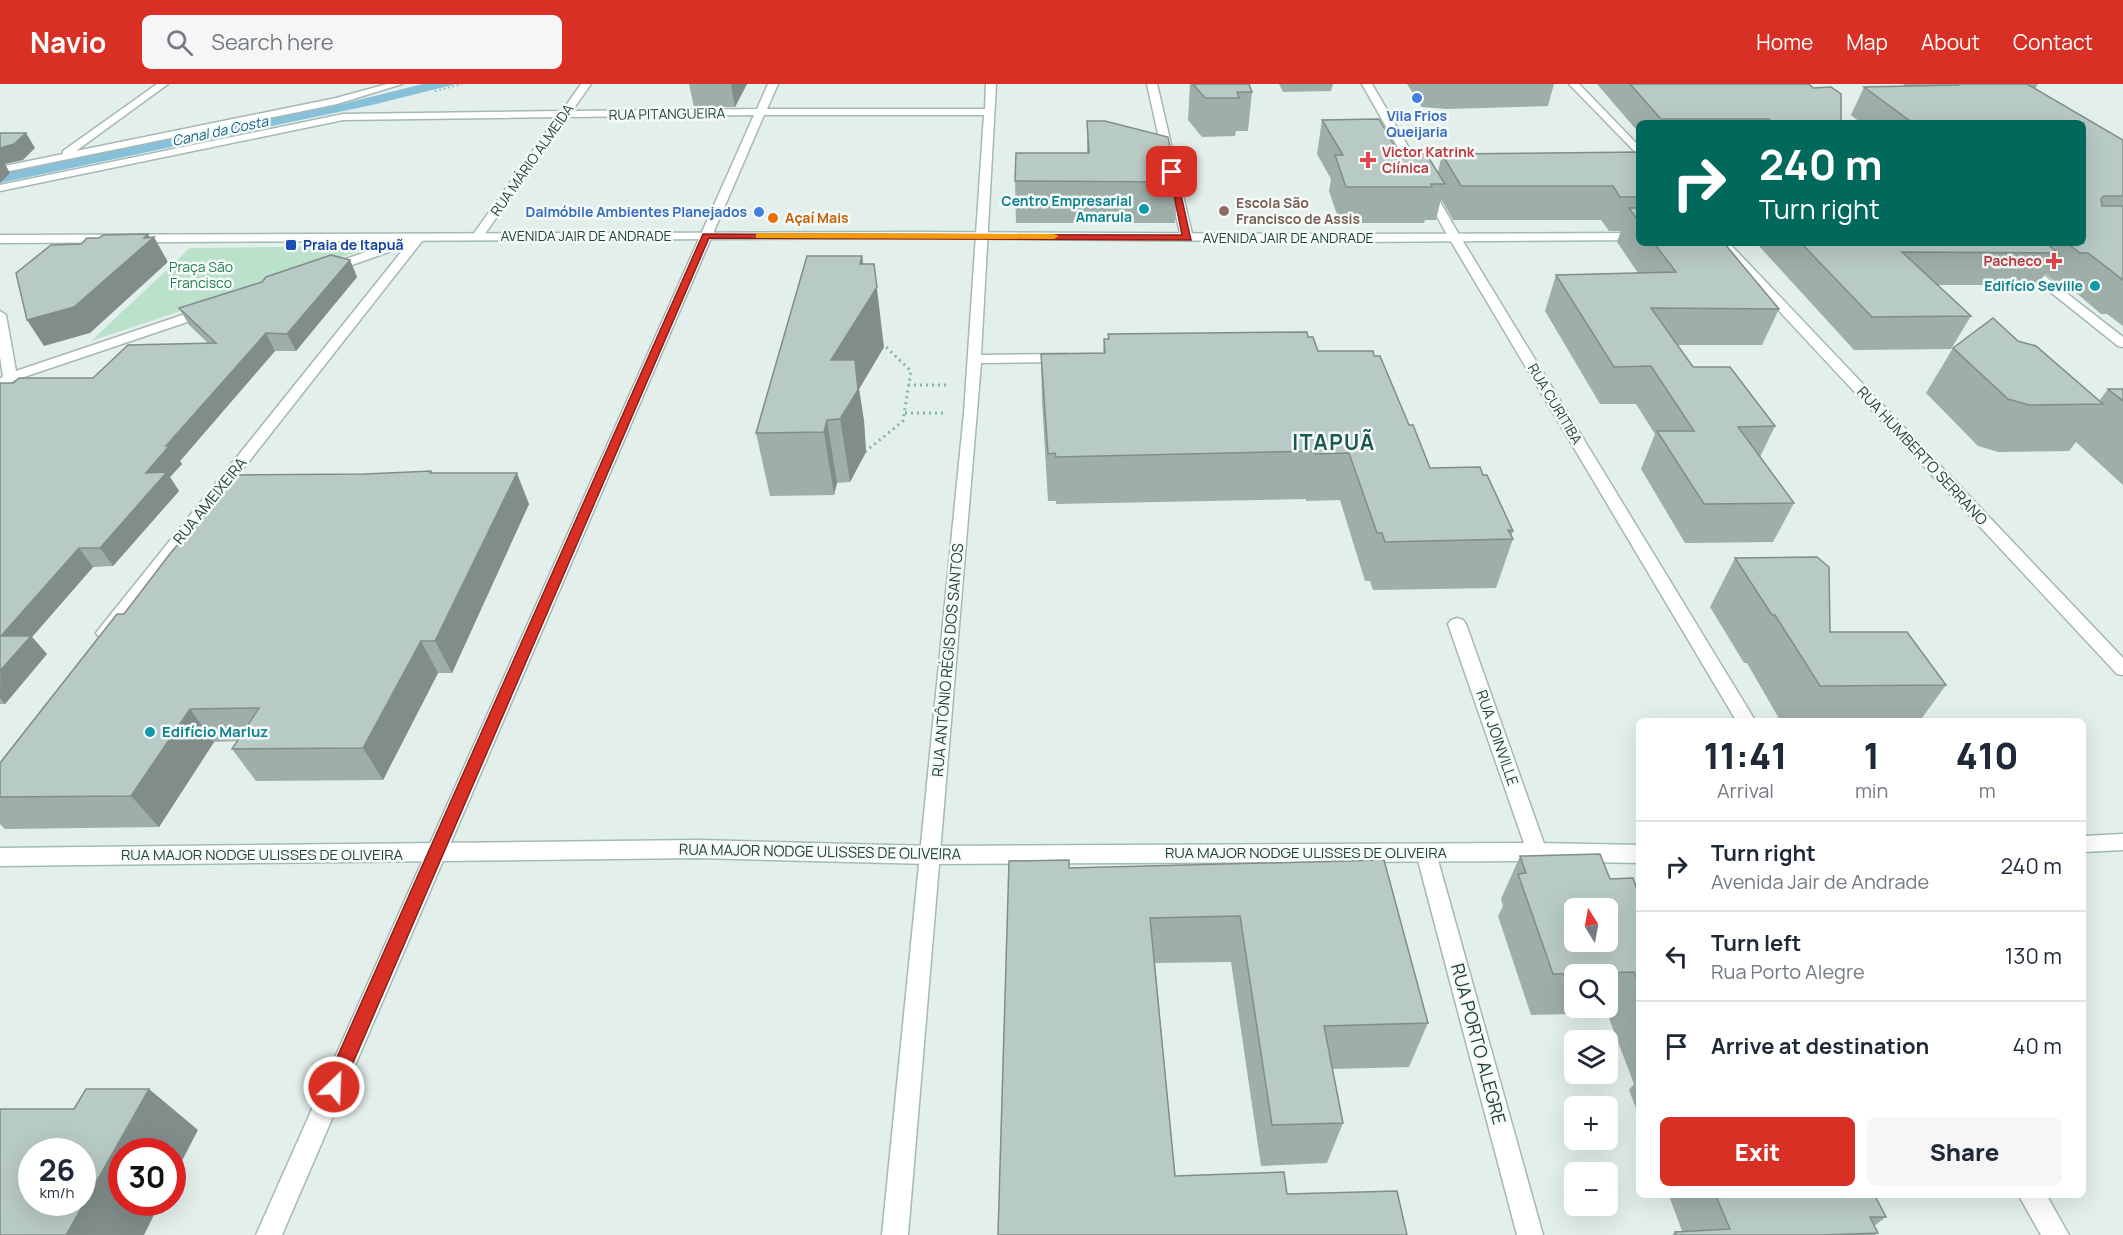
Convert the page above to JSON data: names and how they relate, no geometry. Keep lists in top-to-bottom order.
{
  "streets": {
    "street": [
      "RUA PITANGUEIRA",
      "RUA MÁRIO ALMEIDA",
      "AVENIDA JAIR DE ANDRADE",
      "RUA CURITIBA",
      "RUA HUMBERTO SERRANO",
      "RUA AMEIXEIRA",
      "RUA ANTÔNIO RÉGIS DOS SANTOS",
      "RUA JOINVILLE",
      "RUA MAJOR NODGE ULISSES DE OLIVEIRA",
      "RUA PORTO ALEGRE"
    ]
  },
  "crossings": [
    ["RUA PITANGUEIRA", "RUA MÁRIO ALMEIDA"],
    ["RUA PITANGUEIRA", "RUA ANTÔNIO RÉGIS DOS SANTOS"],
    ["RUA MÁRIO ALMEIDA", "AVENIDA JAIR DE ANDRADE"],
    ["AVENIDA JAIR DE ANDRADE", "RUA CURITIBA"],
    ["AVENIDA JAIR DE ANDRADE", "RUA AMEIXEIRA"],
    ["AVENIDA JAIR DE ANDRADE", "RUA ANTÔNIO RÉGIS DOS SANTOS"],
    ["RUA ANTÔNIO RÉGIS DOS SANTOS", "RUA MAJOR NODGE ULISSES DE OLIVEIRA"],
    ["RUA JOINVILLE", "RUA MAJOR NODGE ULISSES DE OLIVEIRA"],
    ["RUA MAJOR NODGE ULISSES DE OLIVEIRA", "RUA PORTO ALEGRE"]
  ],
  "districts": ["ITAPUÃ"],
  "water": ["Canal da Costa"],
  "parks": ["Praça São Francisco"],
  "places": {
    "other": [
      "Vila Frios Queijaria",
      "Centro Empresarial Amarula",
      "Escola São Francisco de Assis",
      "Dalmóbile Ambientes Planejados",
      "Açaí Mais",
      "Edifício Seville",
      "Edifício Marluz"
    ],
    "health": ["Victor Katrink Clínica", "Pacheco"],
    "transit": ["Praia de Itapuã"]
  },
  "north": "top",
  "page": {
    "header": "Navio",
    "search": "Search here",
    "nav": [
      "Home",
      "Map",
      "About",
      "Contact"
    ],
    "turn": ["240 m", "Turn right"],
    "eta": [
      "11:41",
      "Arrival",
      "1",
      "min",
      "410",
      "m"
    ],
    "list": [
      {
        "name": "Turn right",
        "note": "Avenida Jair de Andrade",
        "value": "240 m"
      },
      {
        "name": "Turn left",
        "note": "Rua Porto Alegre",
        "value": "130 m"
      },
      {
        "name": "Arrive at destination",
        "value": "40 m"
      }
    ],
    "map_buttons": ["+", "−"],
    "buttons": ["Exit", "Share"],
    "speed": "26 km/h",
    "limit": "30"
  }
}
